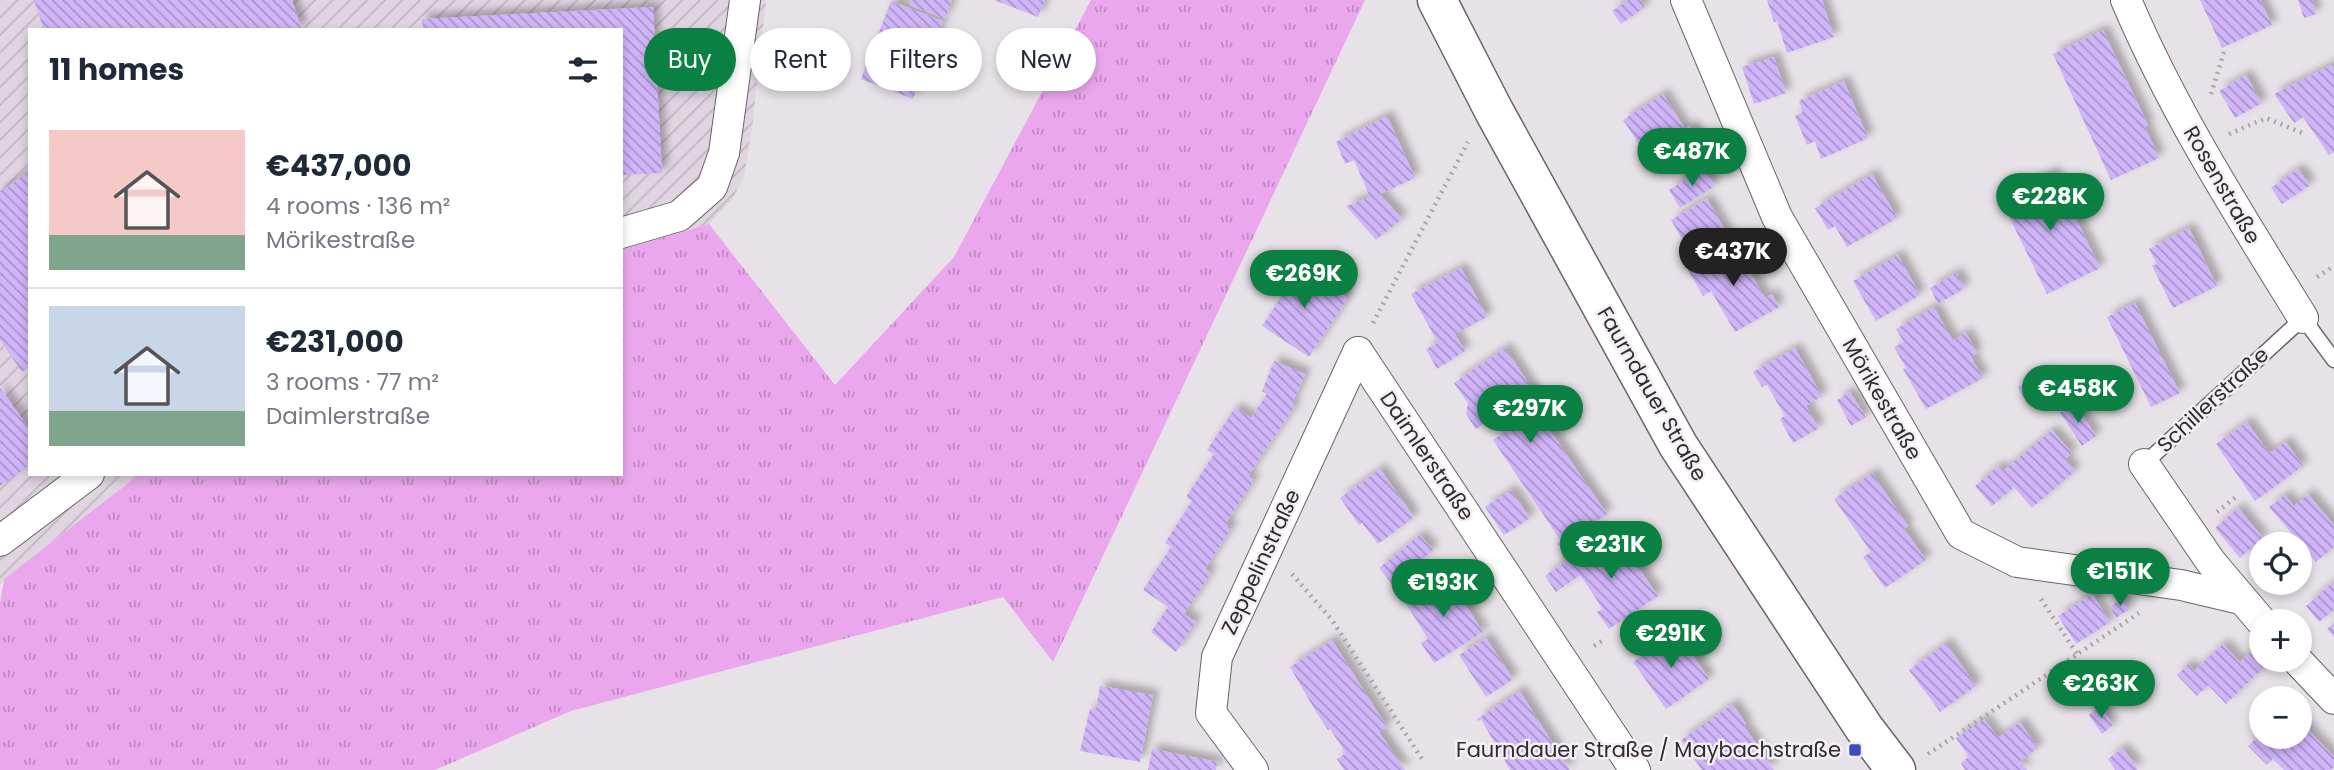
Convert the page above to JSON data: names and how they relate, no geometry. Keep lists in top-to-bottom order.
{
  "streets": {
    "street": [
      "Rosenstraße",
      "Faurndauer Straße",
      "Mörikestraße",
      "Schillerstraße",
      "Daimlerstraße",
      "Zeppelinstraße"
    ]
  },
  "crossings": [
    ["Rosenstraße", "Schillerstraße"],
    ["Mörikestraße", "Schillerstraße"],
    ["Daimlerstraße", "Zeppelinstraße"]
  ],
  "places": {
    "transit": ["Faurndauer Straße / Maybachstraße"]
  },
  "page": {
    "chip": [
      "Buy",
      "Rent",
      "Filters",
      "New"
    ],
    "heading": "11 homes",
    "list": [
      {
        "name": "€437,000",
        "note": "4 rooms · 136 m² · Mörikestraße"
      },
      {
        "name": "€231,000",
        "note": "3 rooms · 77 m² · Daimlerstraße"
      }
    ],
    "price": [
      "€487K",
      "€228K",
      "€437K",
      "€269K",
      "€458K",
      "€297K",
      "€231K",
      "€151K",
      "€193K",
      "€291K",
      "€263K"
    ],
    "map_buttons": ["+", "−"]
  }
}
